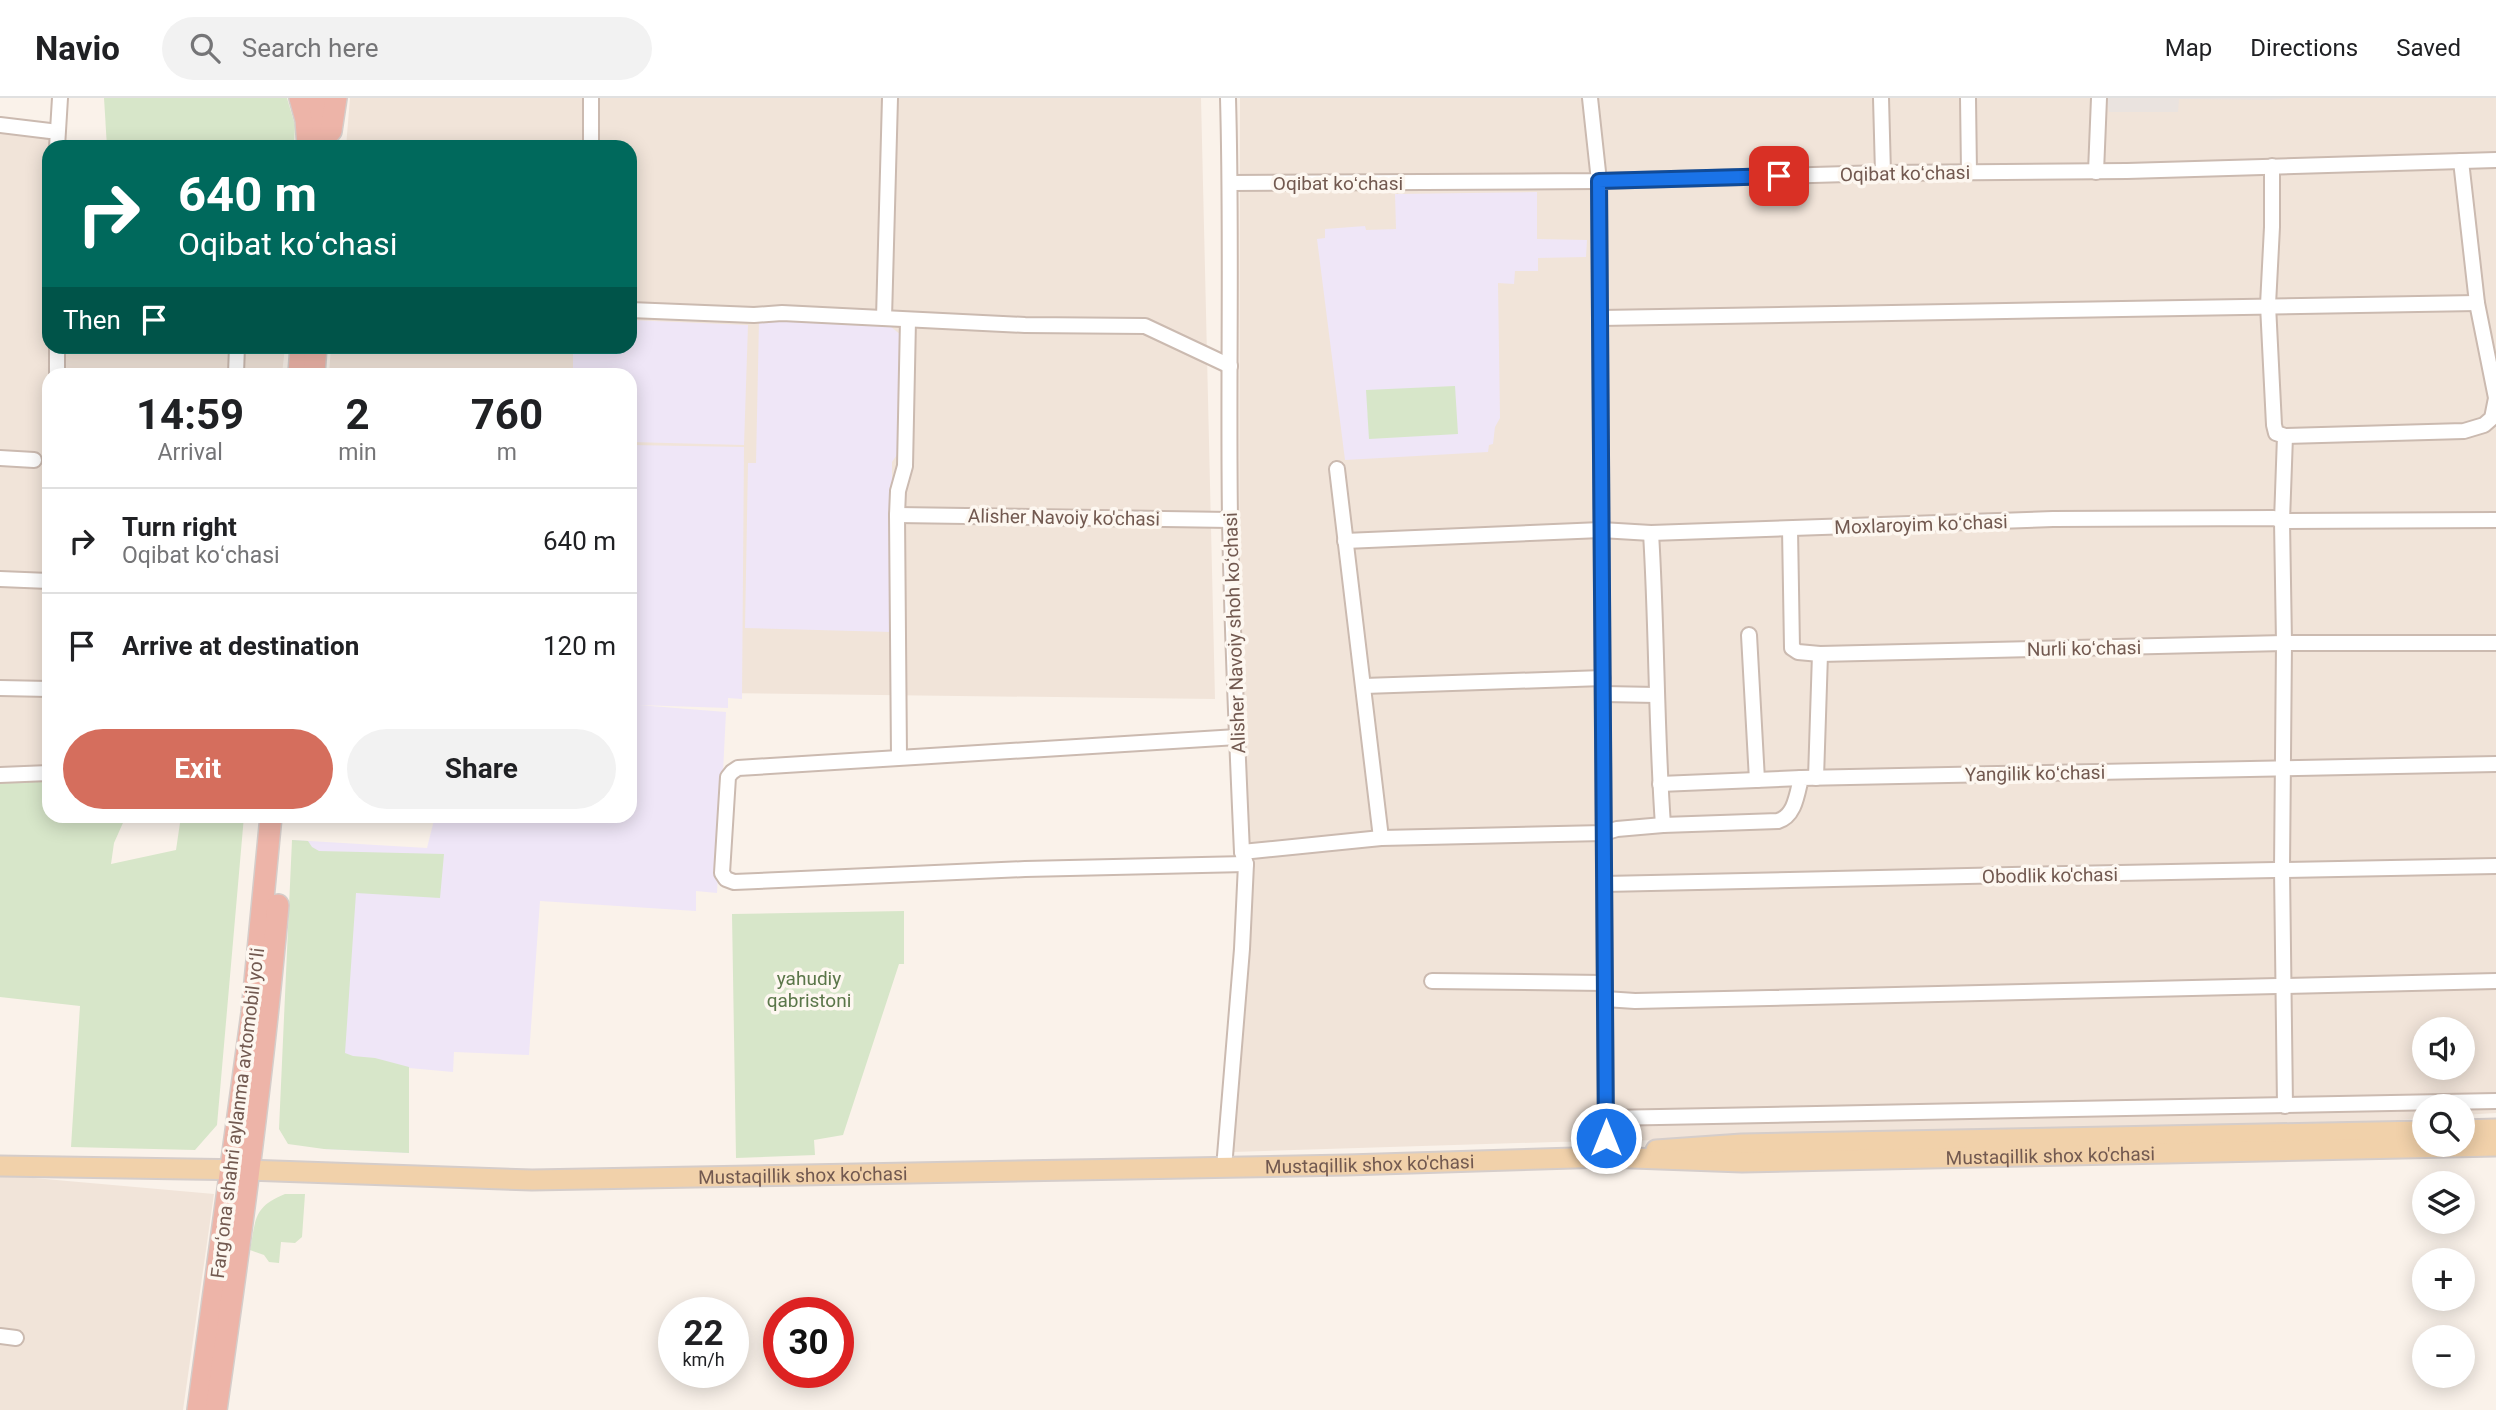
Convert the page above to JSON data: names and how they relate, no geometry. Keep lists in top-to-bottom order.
{
  "streets": {
    "highway": ["Fargʻona shahri aylanma avtomobil yoʻli"],
    "main road": ["Mustaqillik shox ko'chasi"],
    "street": [
      "Oqibat koʻchasi",
      "Alisher Navoiy ko'chasi",
      "Moxlaroyim koʻchasi",
      "Alisher Navoiy shoh koʻchasi",
      "Nurli koʻchasi",
      "Yangilik koʻchasi",
      "Obodlik ko'chasi"
    ]
  },
  "crossings": [
    ["Oqibat koʻchasi", "Alisher Navoiy shoh koʻchasi"],
    ["Alisher Navoiy ko'chasi", "Alisher Navoiy shoh koʻchasi"],
    ["Moxlaroyim koʻchasi", "Nurli koʻchasi"],
    ["Alisher Navoiy shoh koʻchasi", "Mustaqillik shox ko'chasi"],
    ["Fargʻona shahri aylanma avtomobil yoʻli", "Mustaqillik shox ko'chasi"]
  ],
  "parks": ["yahudiy qabristoni"],
  "page": {
    "header": "Navio",
    "search": "Search here",
    "nav": ["Map", "Directions", "Saved"],
    "turn": ["640 m", "Oqibat koʻchasi"],
    "then": "Then",
    "eta": [
      "14:59",
      "Arrival",
      "2",
      "min",
      "760",
      "m"
    ],
    "list": [
      {
        "name": "Turn right",
        "note": "Oqibat koʻchasi",
        "value": "640 m"
      },
      {
        "name": "Arrive at destination",
        "value": "120 m"
      }
    ],
    "buttons": ["Exit", "Share"],
    "map_buttons": ["+", "−"],
    "speed": "22 km/h",
    "limit": "30"
  }
}
